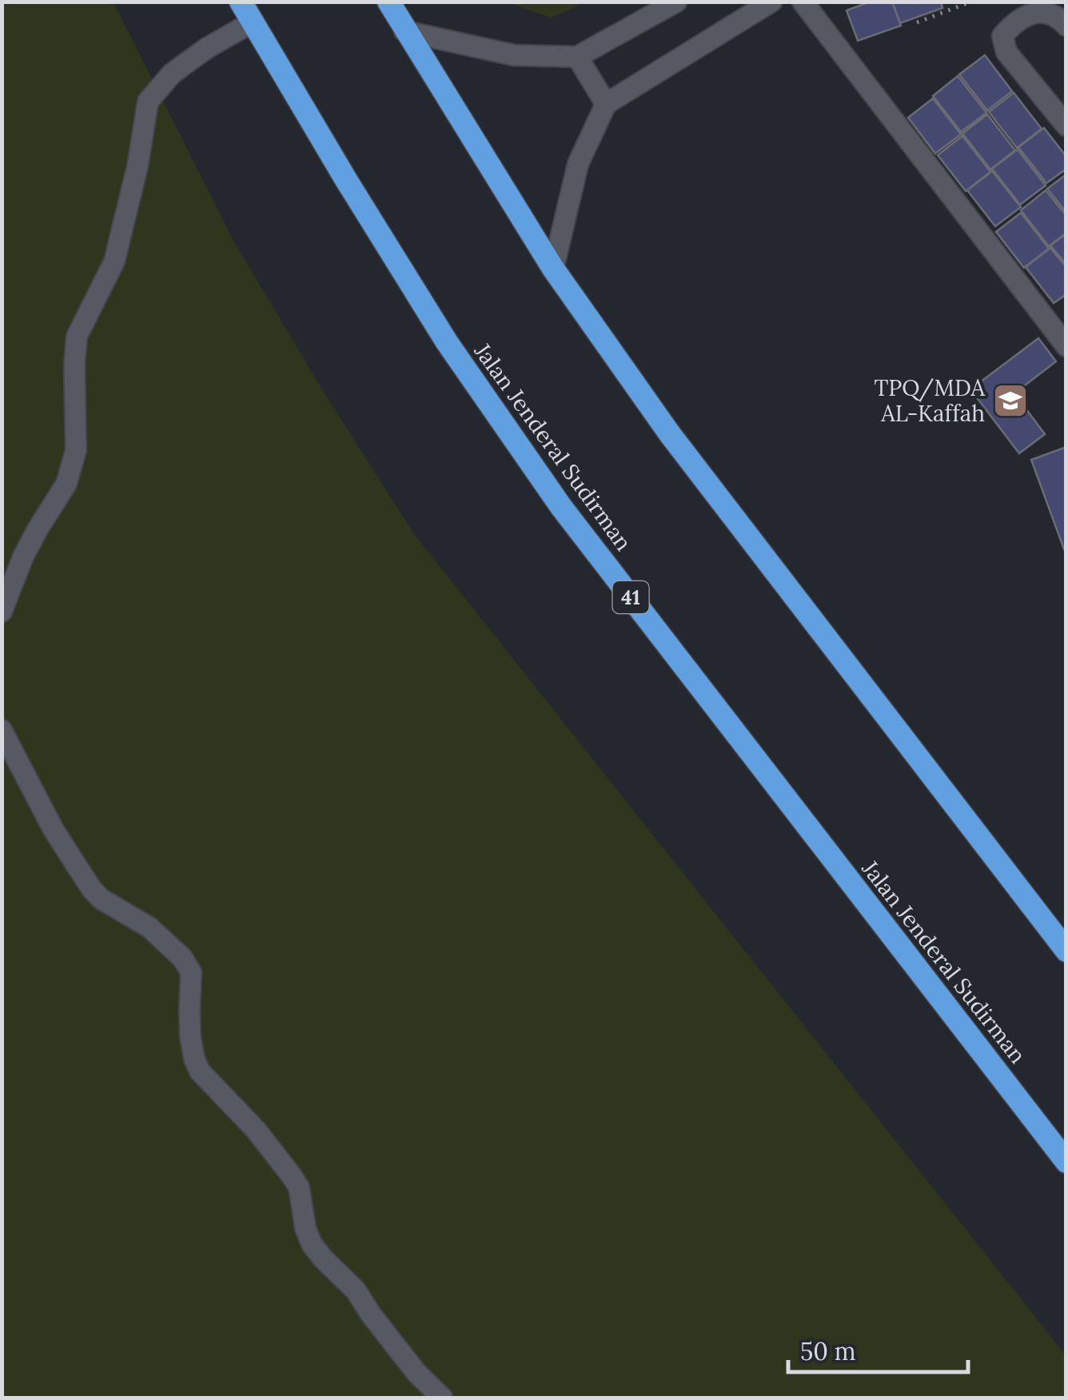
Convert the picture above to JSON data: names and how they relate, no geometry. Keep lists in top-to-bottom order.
{
  "streets": {
    "highway": ["Jalan Jenderal Sudirman", "41"]
  },
  "places": {
    "school or university": ["TPQ/MDA AL-Kaffah"]
  },
  "scale_bar": "50 m"
}
